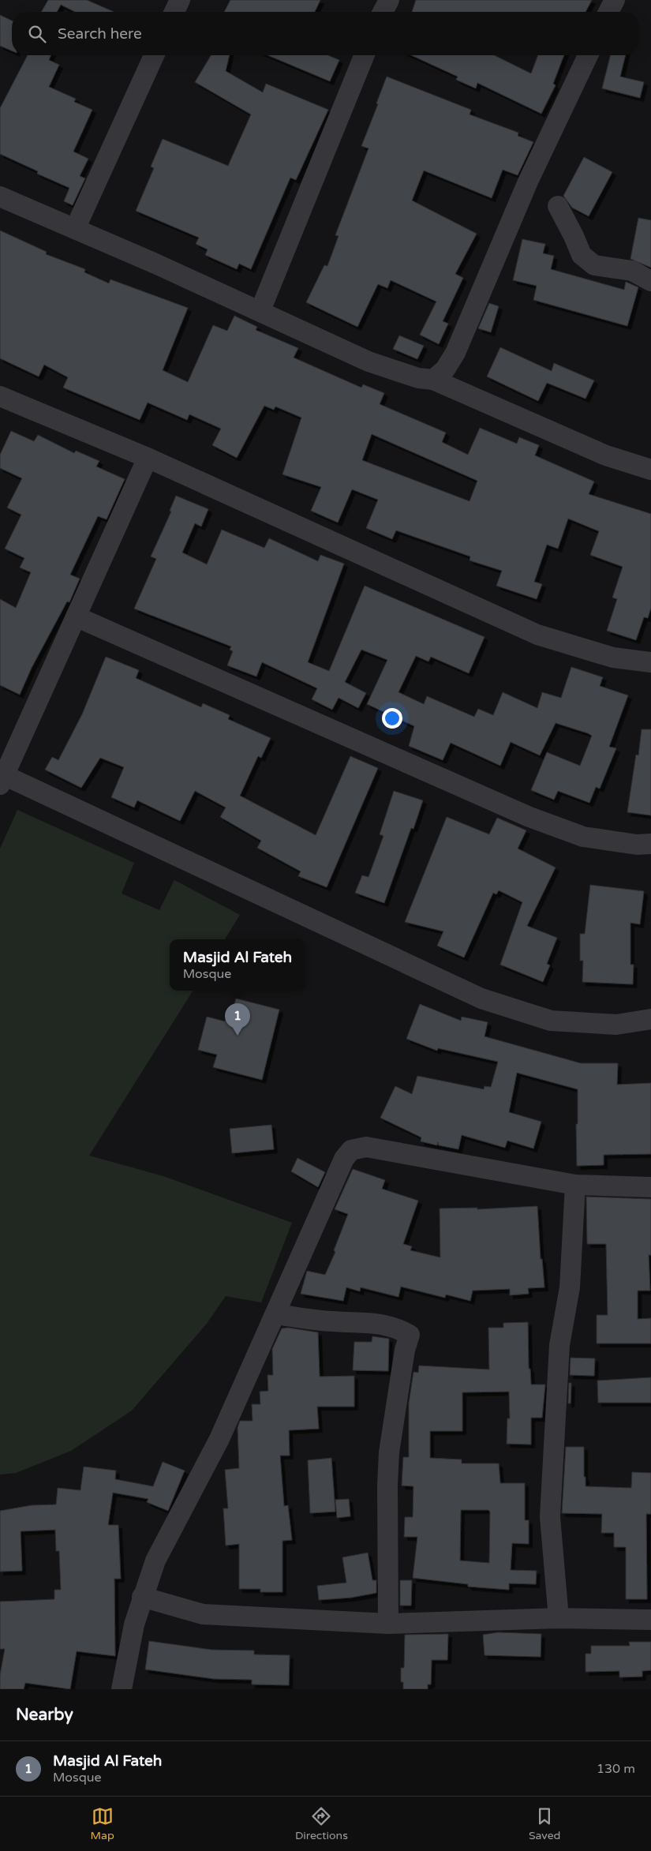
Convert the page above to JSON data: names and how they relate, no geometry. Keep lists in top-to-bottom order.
{
  "page": {
    "search": "Search here",
    "popup": ["Masjid Al Fateh", "Mosque"],
    "pins": "1",
    "heading": "Nearby",
    "list": [
      {
        "mark": "1",
        "name": "Masjid Al Fateh",
        "note": "Mosque",
        "value": "130 m"
      }
    ],
    "nav": ["Map", "Directions", "Saved"]
  }
}
